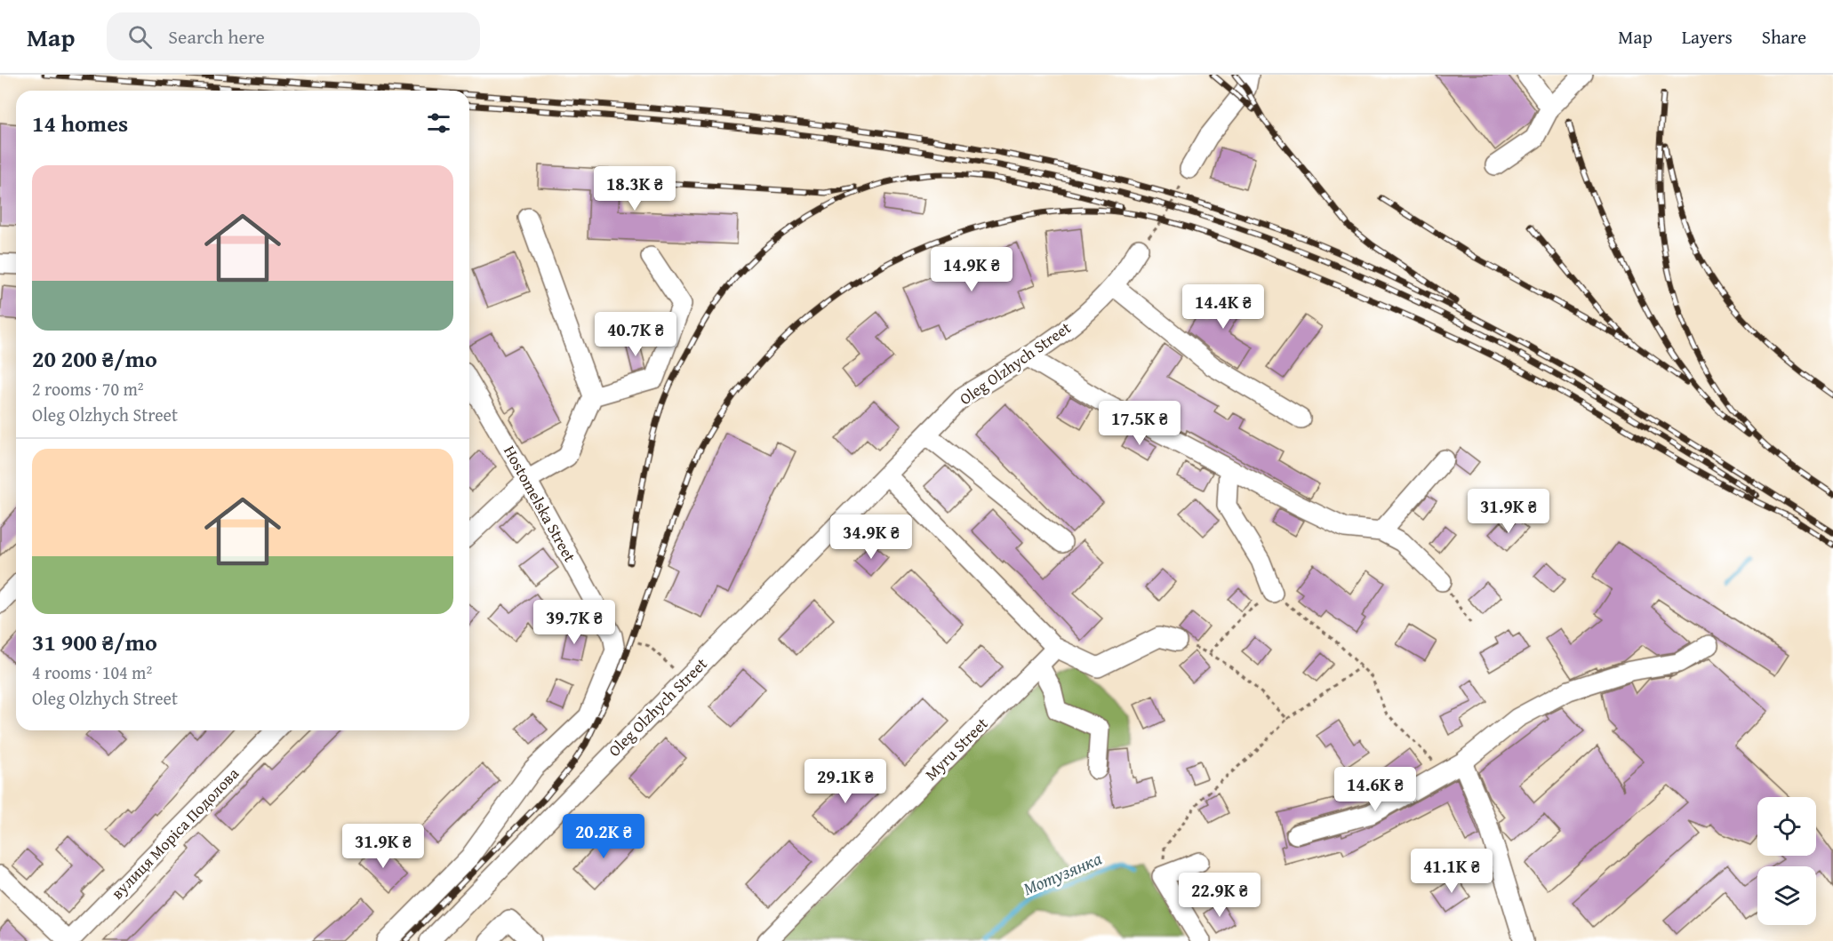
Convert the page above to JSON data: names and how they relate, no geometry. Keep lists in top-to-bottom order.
{
  "streets": {
    "street": [
      "Oleg Olzhych Street",
      "Hostomelska Street",
      "Myru Street",
      "вулиця Моріса Подолова"
    ]
  },
  "water": ["Мотузянка"],
  "page": {
    "header": "Map",
    "search": "Search here",
    "nav": ["Map", "Layers", "Share"],
    "heading": "14 homes",
    "list": [
      {
        "name": "20 200 ₴/mo",
        "note": "2 rooms · 70 m² · Oleg Olzhych Street"
      },
      {
        "name": "31 900 ₴/mo",
        "note": "4 rooms · 104 m² · Oleg Olzhych Street"
      }
    ],
    "price": [
      "18.3K ₴",
      "14.9K ₴",
      "14.4K ₴",
      "40.7K ₴",
      "17.5K ₴",
      "31.9K ₴",
      "34.9K ₴",
      "39.7K ₴",
      "29.1K ₴",
      "14.6K ₴",
      "20.2K ₴",
      "31.9K ₴",
      "41.1K ₴",
      "22.9K ₴"
    ]
  }
}
